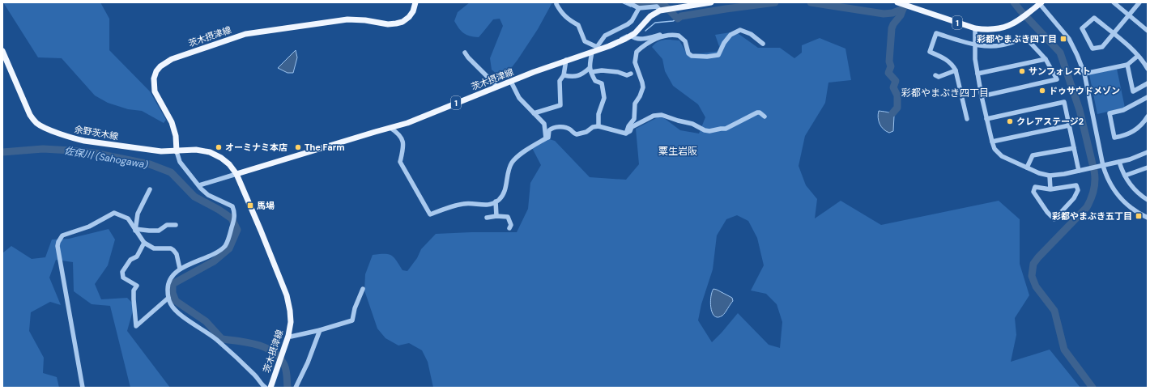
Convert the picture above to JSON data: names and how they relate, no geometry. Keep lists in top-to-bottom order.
{
  "streets": {
    "main road": ["1", "茨木摂津線", "余野茨木線"]
  },
  "crossings": [
    ["茨木摂津線", "余野茨木線"]
  ],
  "districts": ["彩都やまぶき四丁目", "粟生岩阪"],
  "water": ["佐保川 (Sahogawa)"],
  "places": {
    "transit": ["彩都やまぶき四丁目", "馬場", "彩都やまぶき五丁目"],
    "other": [
      "サンフォレスト",
      "ドゥサウドメゾン",
      "クレアステージ2",
      "オーミナミ本店",
      "The Farm"
    ]
  }
}
